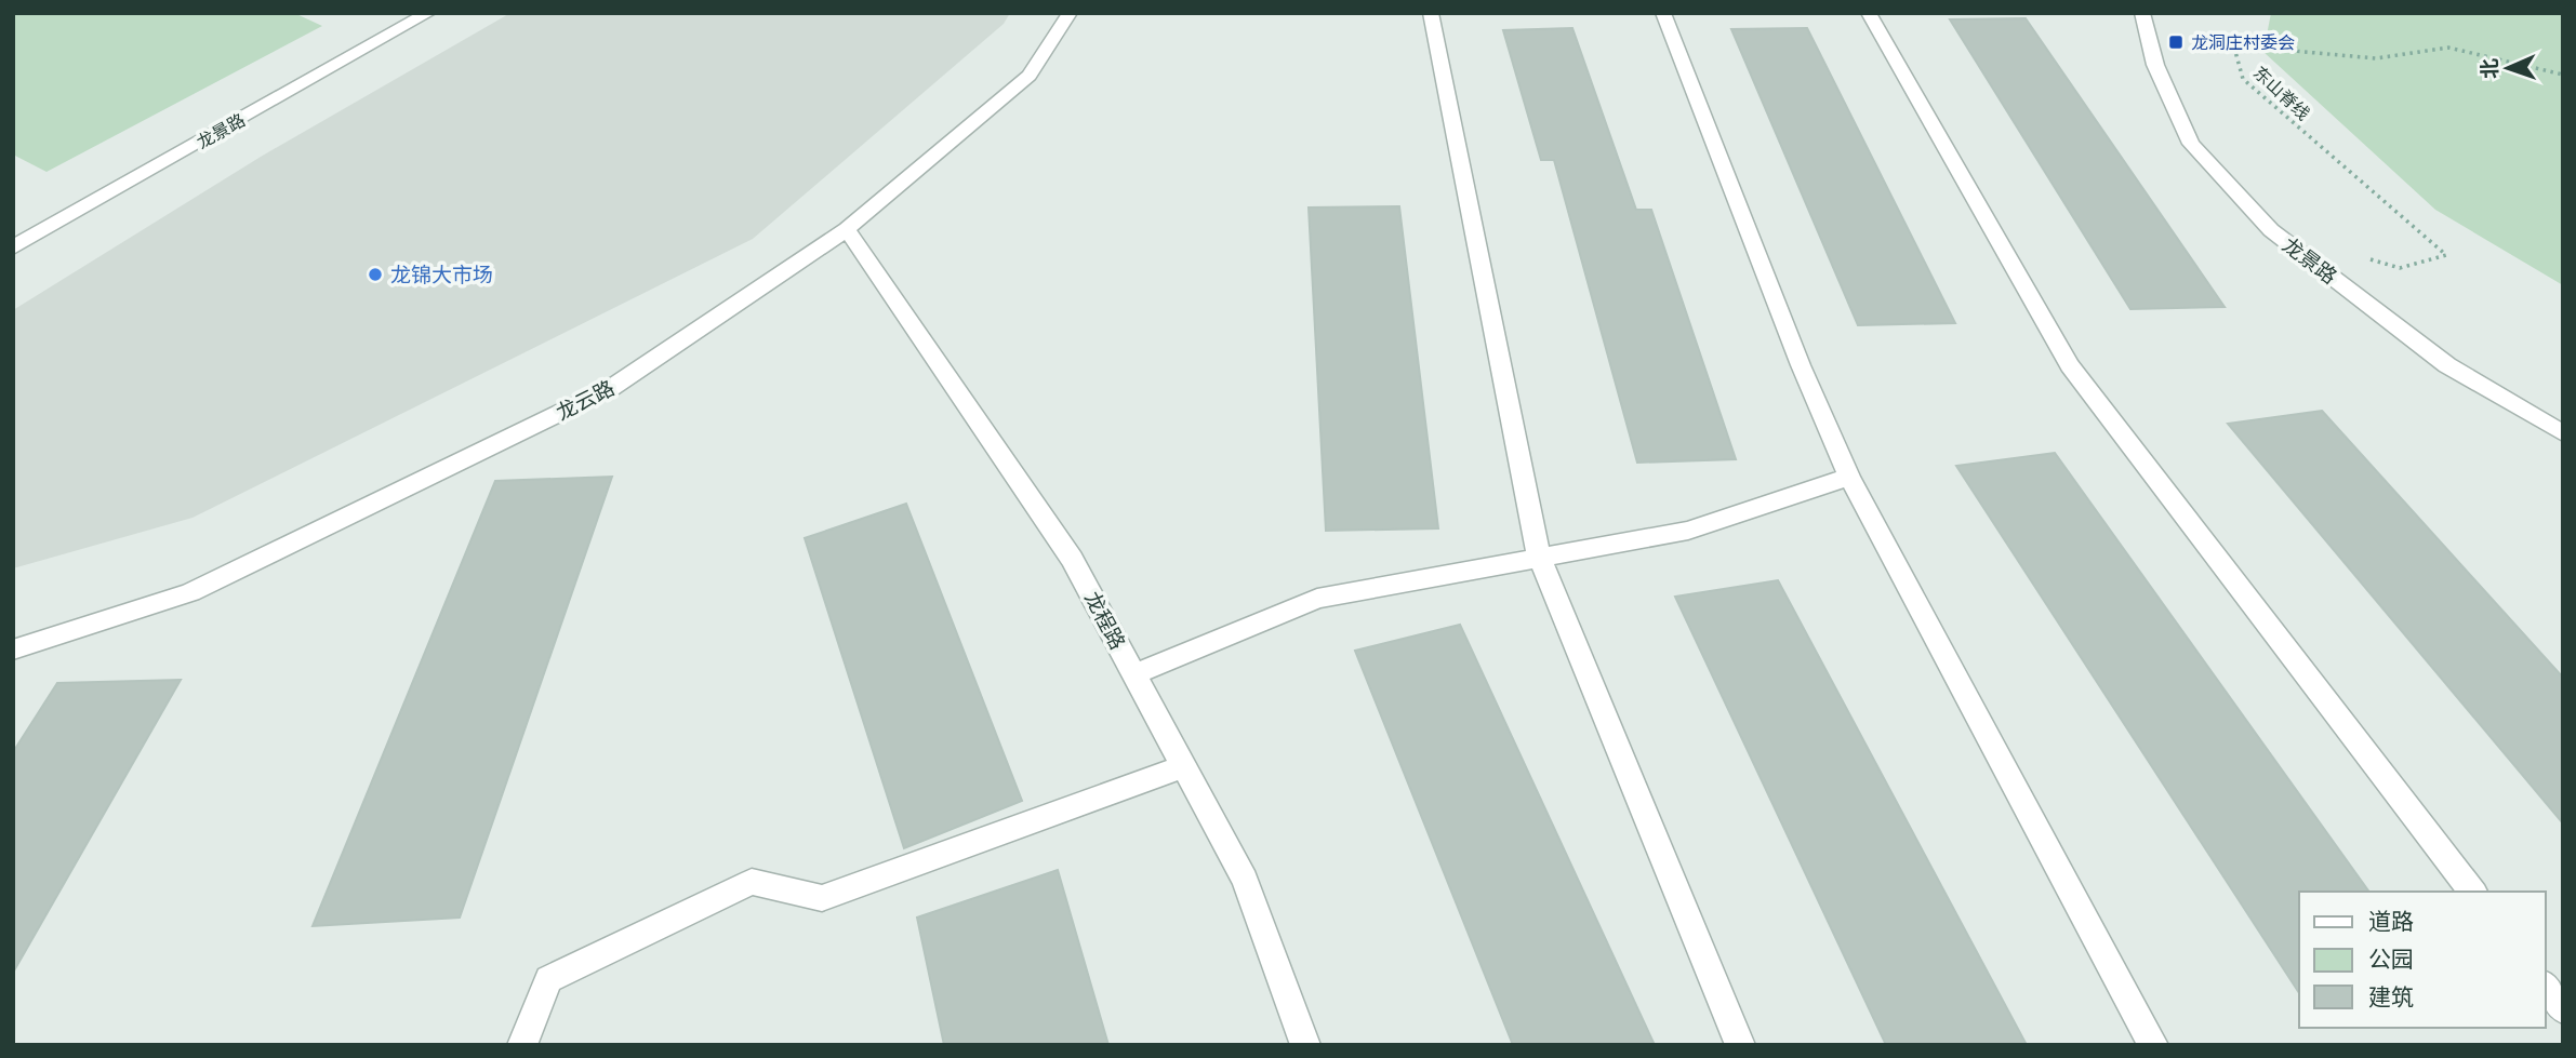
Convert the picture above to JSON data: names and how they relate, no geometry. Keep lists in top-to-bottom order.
{
  "streets": {
    "street": ["龙景路", "龙云路", "龙程路"],
    "path": ["东山脊线"]
  },
  "crossings": [
    ["龙云路", "龙程路"]
  ],
  "places": {
    "transit": ["龙洞庄村委会"],
    "other": ["龙锦大市场"]
  },
  "legend": ["道路", "公园", "建筑"],
  "north": "left"
}
